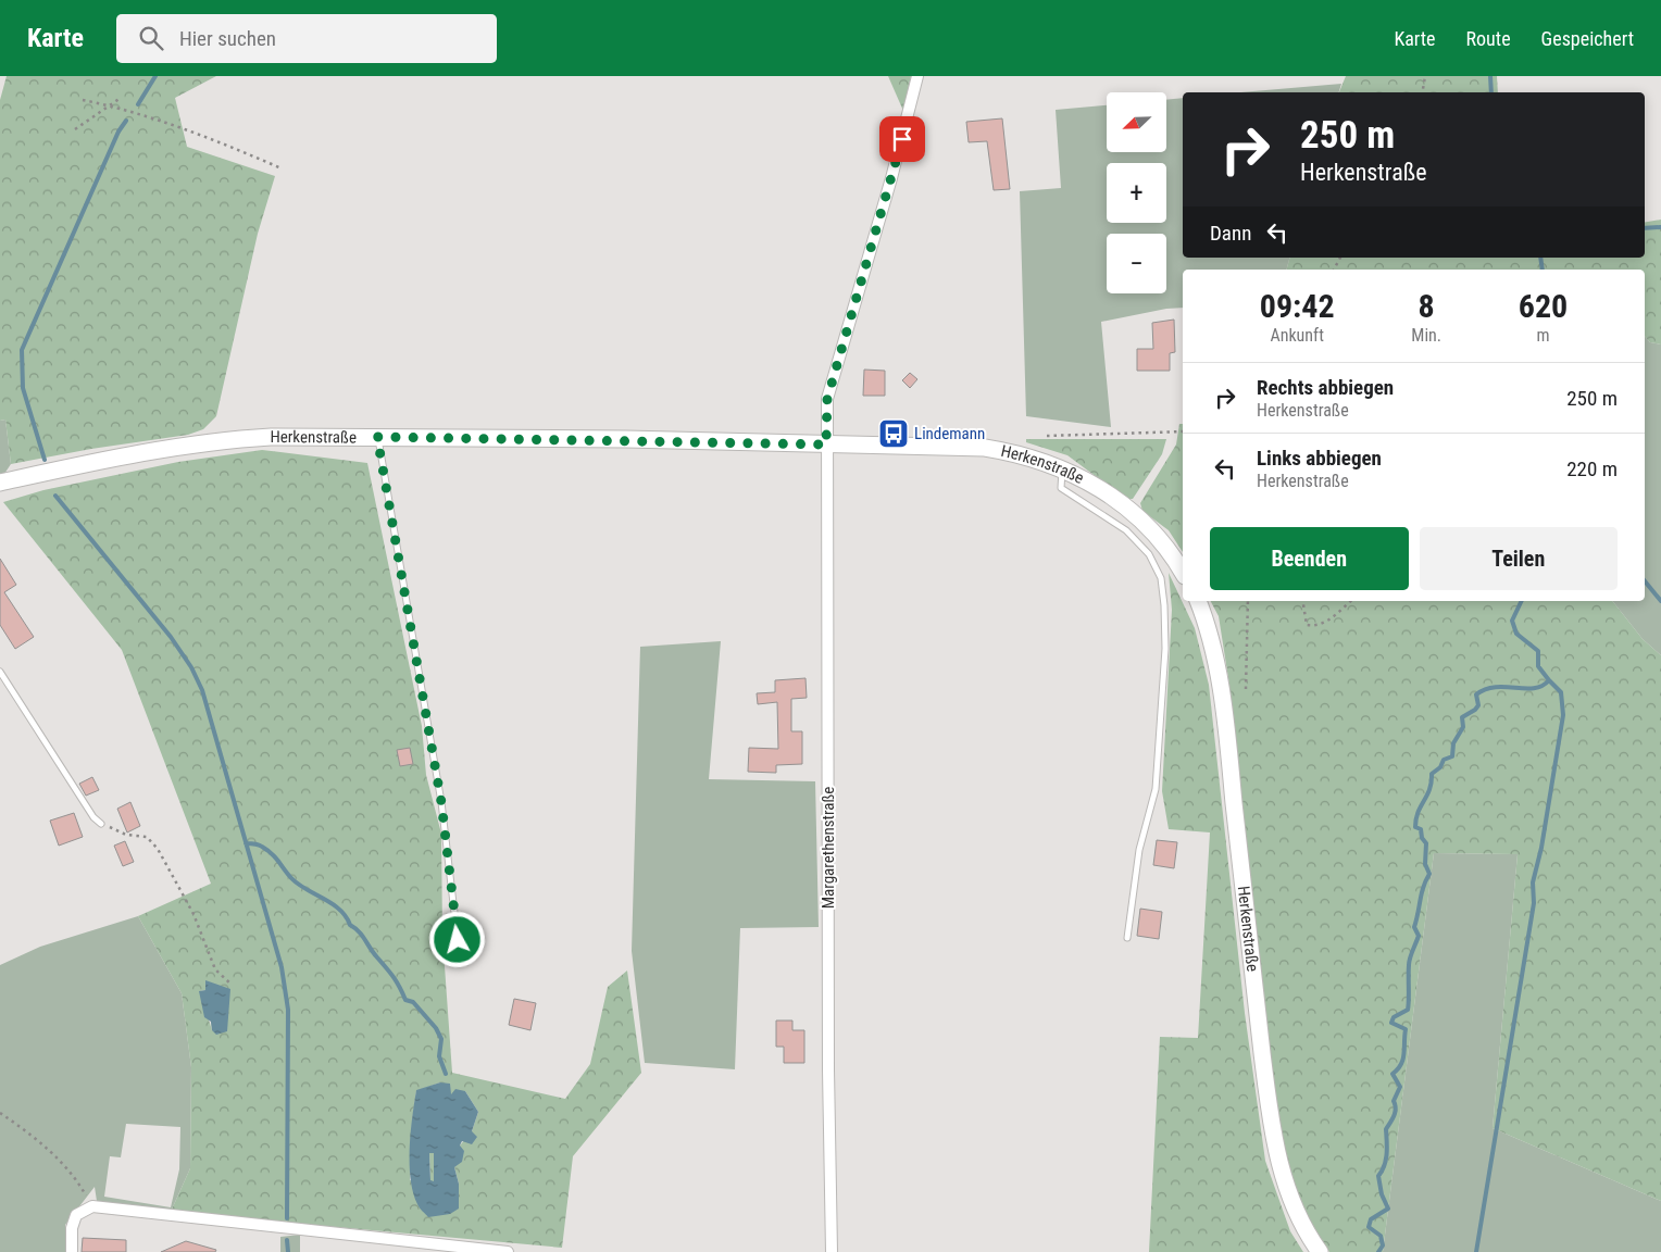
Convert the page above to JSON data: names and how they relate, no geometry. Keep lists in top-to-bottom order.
{
  "streets": {
    "main road": ["Herkenstraße"],
    "street": ["Margarethenstraße"]
  },
  "crossings": [
    ["Herkenstraße", "Margarethenstraße"]
  ],
  "places": {
    "bus stop": ["Lindemann"]
  },
  "north": "bottom left",
  "page": {
    "header": "Karte",
    "search": "Hier suchen",
    "nav": ["Karte", "Route", "Gespeichert"],
    "map_buttons": ["+", "−"],
    "turn": ["250 m", "Herkenstraße"],
    "then": "Dann",
    "eta": [
      "09:42",
      "Ankunft",
      "8",
      "Min.",
      "620",
      "m"
    ],
    "list": [
      {
        "name": "Rechts abbiegen",
        "note": "Herkenstraße",
        "value": "250 m"
      },
      {
        "name": "Links abbiegen",
        "note": "Herkenstraße",
        "value": "220 m"
      }
    ],
    "buttons": ["Beenden", "Teilen"]
  }
}
